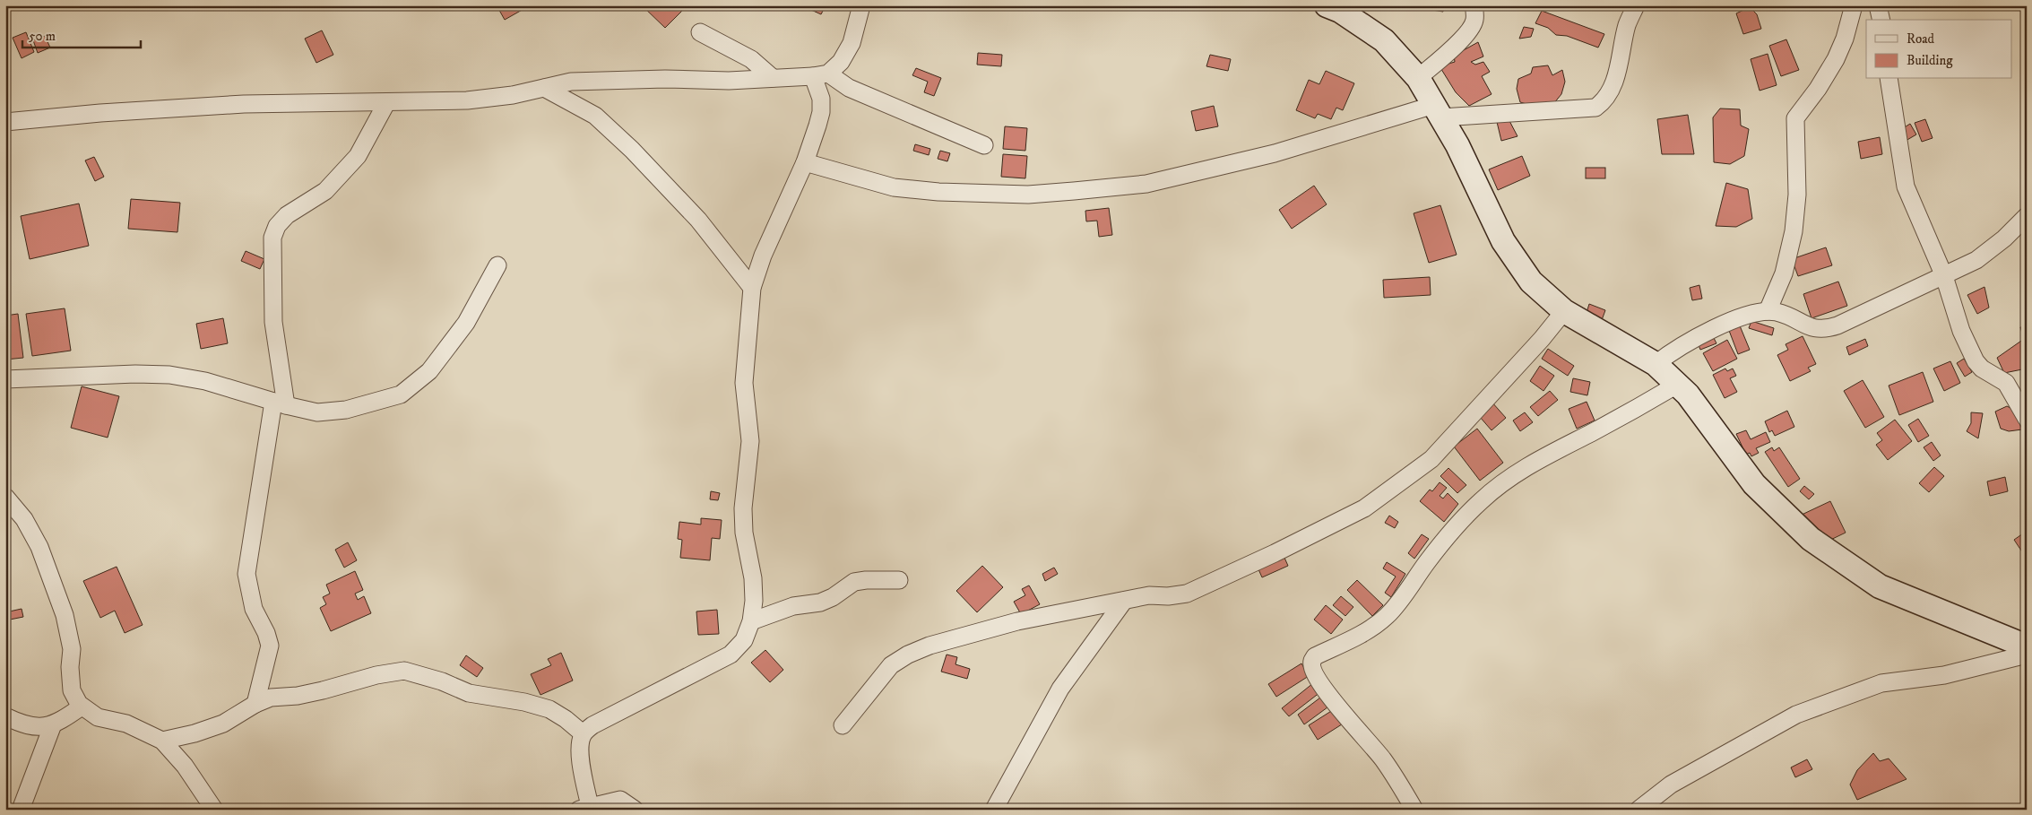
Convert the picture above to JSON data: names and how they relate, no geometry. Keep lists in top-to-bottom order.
{
  "legend": ["Road", "Building"],
  "scale_bar": "50 m"
}
